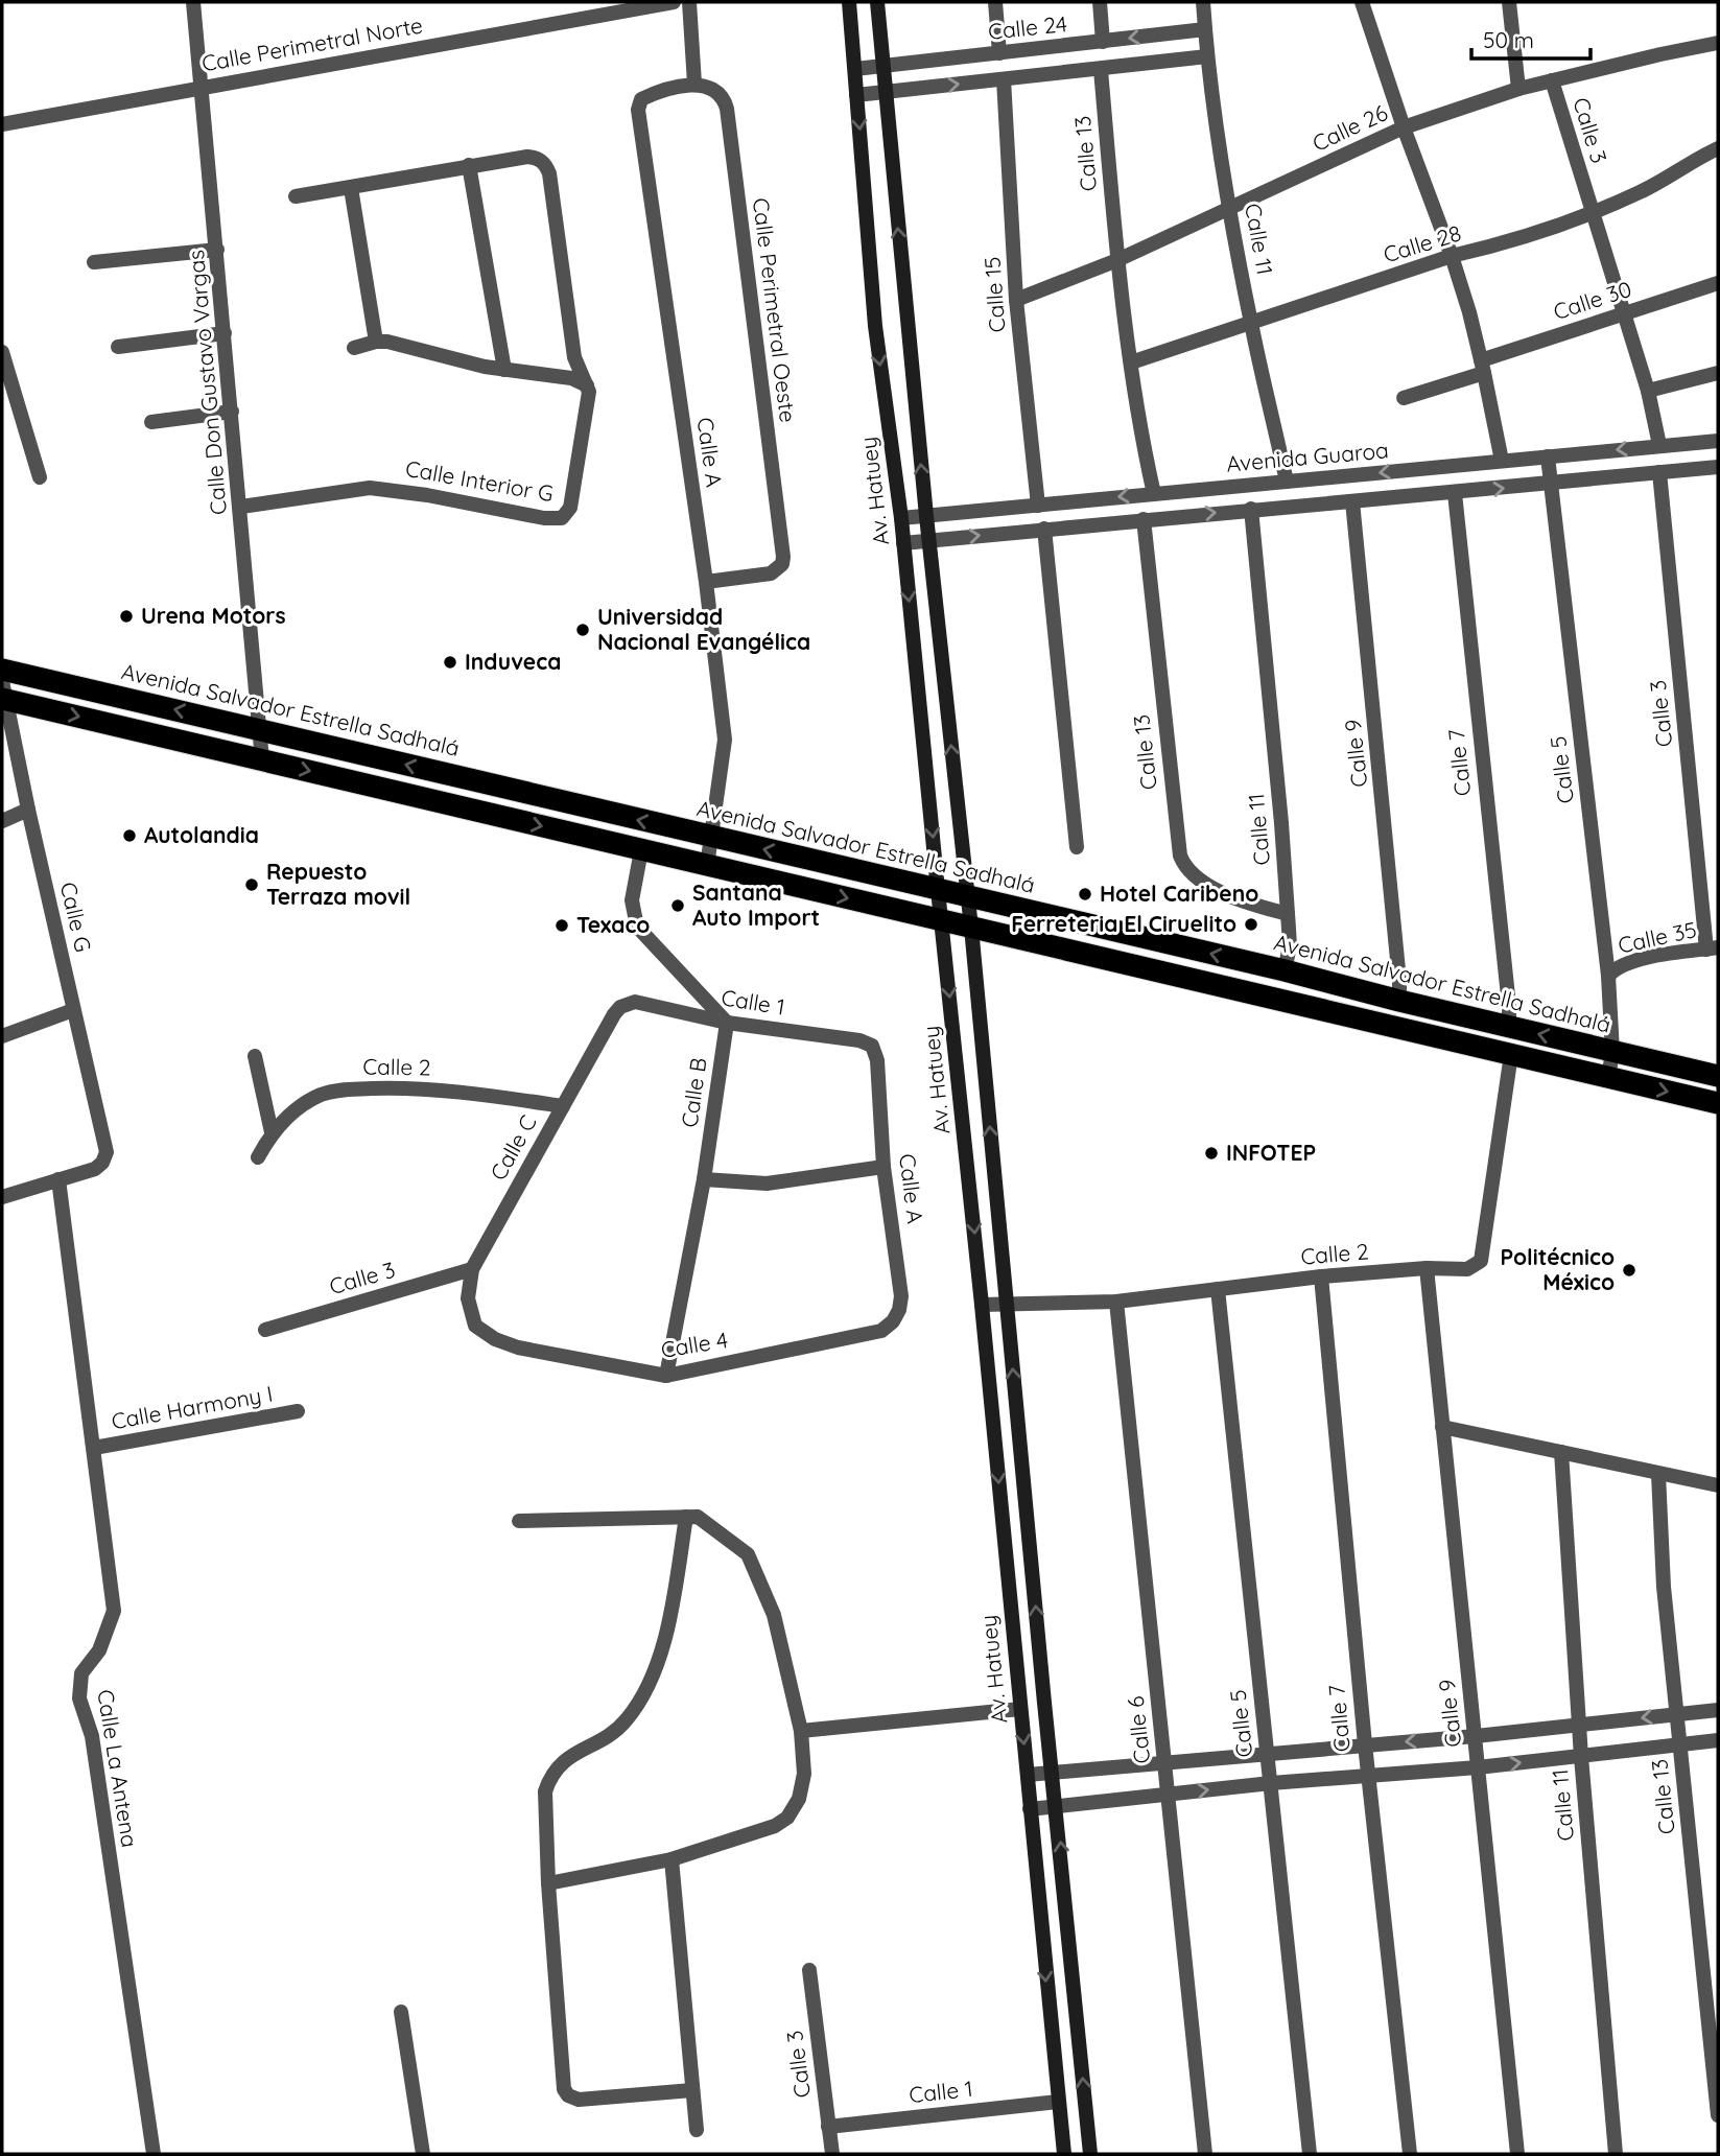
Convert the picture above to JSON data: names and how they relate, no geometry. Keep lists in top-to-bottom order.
{
  "streets": {
    "highway": ["Avenida Salvador Estrella Sadhalá"],
    "main road": ["Av. Hatuey"],
    "street": [
      "Calle 24",
      "Calle Perimetral Norte",
      "Calle 26",
      "Calle 3",
      "Calle 13",
      "Calle 11",
      "Calle 28",
      "Calle 15",
      "Calle 30",
      "Calle Perimetral Oeste",
      "Calle Don Gustavo Vargas",
      "Calle A",
      "Avenida Guaroa",
      "Calle Interior G",
      "Calle 9",
      "Calle 7",
      "Calle 5",
      "Calle G",
      "Calle 35",
      "Calle 1",
      "Calle 2",
      "Calle B",
      "Calle C",
      "Calle 4",
      "Calle Harmony I",
      "Calle 6",
      "Calle La Antena"
    ]
  },
  "crossings": [
    ["Calle 24", "Calle 11"],
    ["Calle 24", "Av. Hatuey"],
    ["Calle Perimetral Norte", "Calle Don Gustavo Vargas"],
    ["Calle 26", "Calle 3"],
    ["Calle 26", "Calle 13"],
    ["Calle 26", "Calle 11"],
    ["Calle 26", "Calle 15"],
    ["Calle 3", "Calle 28"],
    ["Calle 3", "Calle 30"],
    ["Calle 3", "Avenida Guaroa"],
    ["Calle 3", "Calle 35"],
    ["Calle 3", "Calle 1"],
    ["Calle 3", "Calle C"],
    ["Calle 13", "Calle 11"],
    ["Calle 13", "Calle 28"],
    ["Calle 13", "Avenida Guaroa"],
    ["Calle 11", "Calle 28"],
    ["Calle 11", "Avenida Guaroa"],
    ["Calle 11", "Avenida Salvador Estrella Sadhalá"],
    ["Calle 15", "Avenida Guaroa"],
    ["Calle Perimetral Oeste", "Calle A"],
    ["Calle Don Gustavo Vargas", "Calle Interior G"],
    ["Calle Don Gustavo Vargas", "Avenida Salvador Estrella Sadhalá"],
    ["Calle A", "Avenida Salvador Estrella Sadhalá"],
    ["Calle A", "Calle 1"],
    ["Calle A", "Calle 4"],
    ["Avenida Guaroa", "Av. Hatuey"],
    ["Avenida Guaroa", "Calle 9"],
    ["Avenida Guaroa", "Calle 7"],
    ["Avenida Guaroa", "Calle 5"],
    ["Av. Hatuey", "Avenida Salvador Estrella Sadhalá"],
    ["Av. Hatuey", "Calle 1"],
    ["Av. Hatuey", "Calle 2"],
    ["Avenida Salvador Estrella Sadhalá", "Calle 9"],
    ["Avenida Salvador Estrella Sadhalá", "Calle 7"],
    ["Avenida Salvador Estrella Sadhalá", "Calle 5"],
    ["Calle 9", "Calle 2"],
    ["Calle 7", "Calle 2"],
    ["Calle 5", "Calle 35"],
    ["Calle 5", "Calle 2"],
    ["Calle G", "Calle La Antena"],
    ["Calle 1", "Calle B"],
    ["Calle 1", "Calle C"],
    ["Calle 2", "Calle C"],
    ["Calle 2", "Calle 6"],
    ["Calle B", "Calle 4"],
    ["Calle C", "Calle 4"],
    ["Calle Harmony I", "Calle La Antena"]
  ],
  "places": [
    "Urena Motors",
    "Universidad Nacional Evangélica",
    "Induveca",
    "Autolandia",
    "Repuesto Terraza movil",
    "Hotel Caribeno",
    "Santana Auto Import",
    "Ferreteria El Ciruelito",
    "Texaco",
    "INFOTEP",
    "Politécnico México"
  ],
  "scale_bar": "50 m"
}
